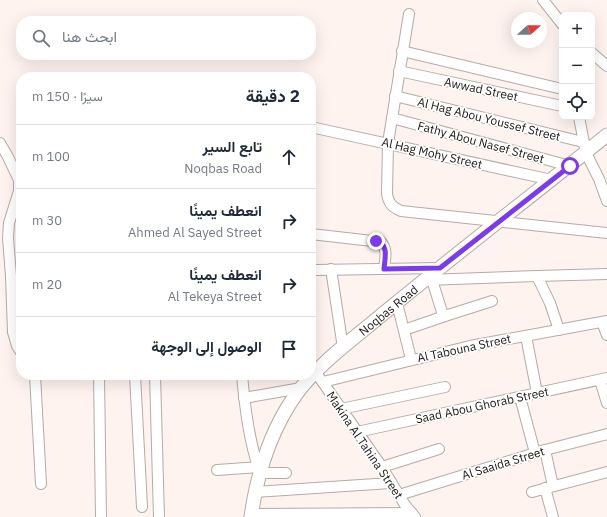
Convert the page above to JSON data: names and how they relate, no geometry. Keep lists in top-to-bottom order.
{
  "streets": {
    "street": [
      "Awwad Street",
      "Al Hag Abou Youssef Street",
      "Fathy Abou Nasef Street",
      "Al Hag Mohy Street",
      "Noqbas Road",
      "Al Tabouna Street",
      "Saad Abou Ghorab Street",
      "Makina Al Tahina Street",
      "Al Saaida Street"
    ]
  },
  "crossings": [
    ["Al Hag Abou Youssef Street", "Noqbas Road"],
    ["Fathy Abou Nasef Street", "Noqbas Road"],
    ["Al Hag Mohy Street", "Noqbas Road"],
    ["Noqbas Road", "Al Tabouna Street"],
    ["Noqbas Road", "Makina Al Tahina Street"],
    ["Al Tabouna Street", "Makina Al Tahina Street"],
    ["Saad Abou Ghorab Street", "Makina Al Tahina Street"],
    ["Makina Al Tahina Street", "Al Saaida Street"]
  ],
  "north": "right",
  "page": {
    "map_buttons": ["+", "−"],
    "search": "ابحث هنا",
    "heading": ["2 دقيقة", "سيرًا · 150 m"],
    "list": [
      ["تابع السير", "Noqbas Road", "100 m"],
      ["انعطف يمينًا", "Ahmed Al Sayed Street", "30 m"],
      ["انعطف يمينًا", "Al Tekeya Street", "20 m"],
      "الوصول إلى الوجهة"
    ]
  }
}
